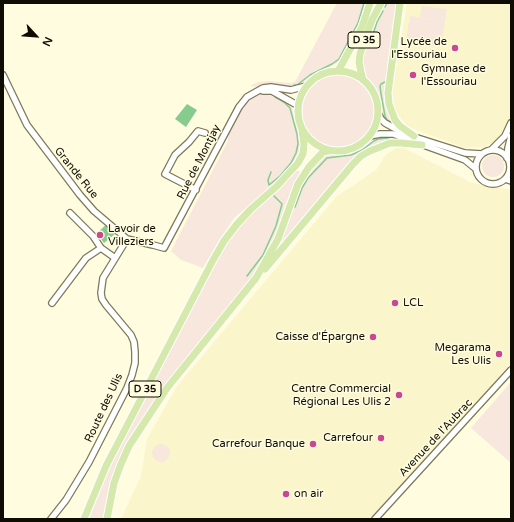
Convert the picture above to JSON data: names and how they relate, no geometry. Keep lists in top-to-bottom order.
{
  "streets": {
    "main road": ["D 35"],
    "street": [
      "Rue de Montjay",
      "Grande Rue",
      "Route des Ulis",
      "Avenue de l'Aubrac"
    ]
  },
  "crossings": [
    ["Rue de Montjay", "Grande Rue"],
    ["Rue de Montjay", "Route des Ulis"],
    ["Grande Rue", "Route des Ulis"]
  ],
  "places": [
    "Lycée de l'Essouriau",
    "Gymnase de l'Essouriau",
    "Lavoir de Villeziers",
    "LCL",
    "Caisse d'Épargne",
    "Megarama Les Ulis",
    "Centre Commercial Régional Les Ulis 2",
    "Carrefour",
    "Carrefour Banque",
    "on air"
  ],
  "north": "bottom right"
}
